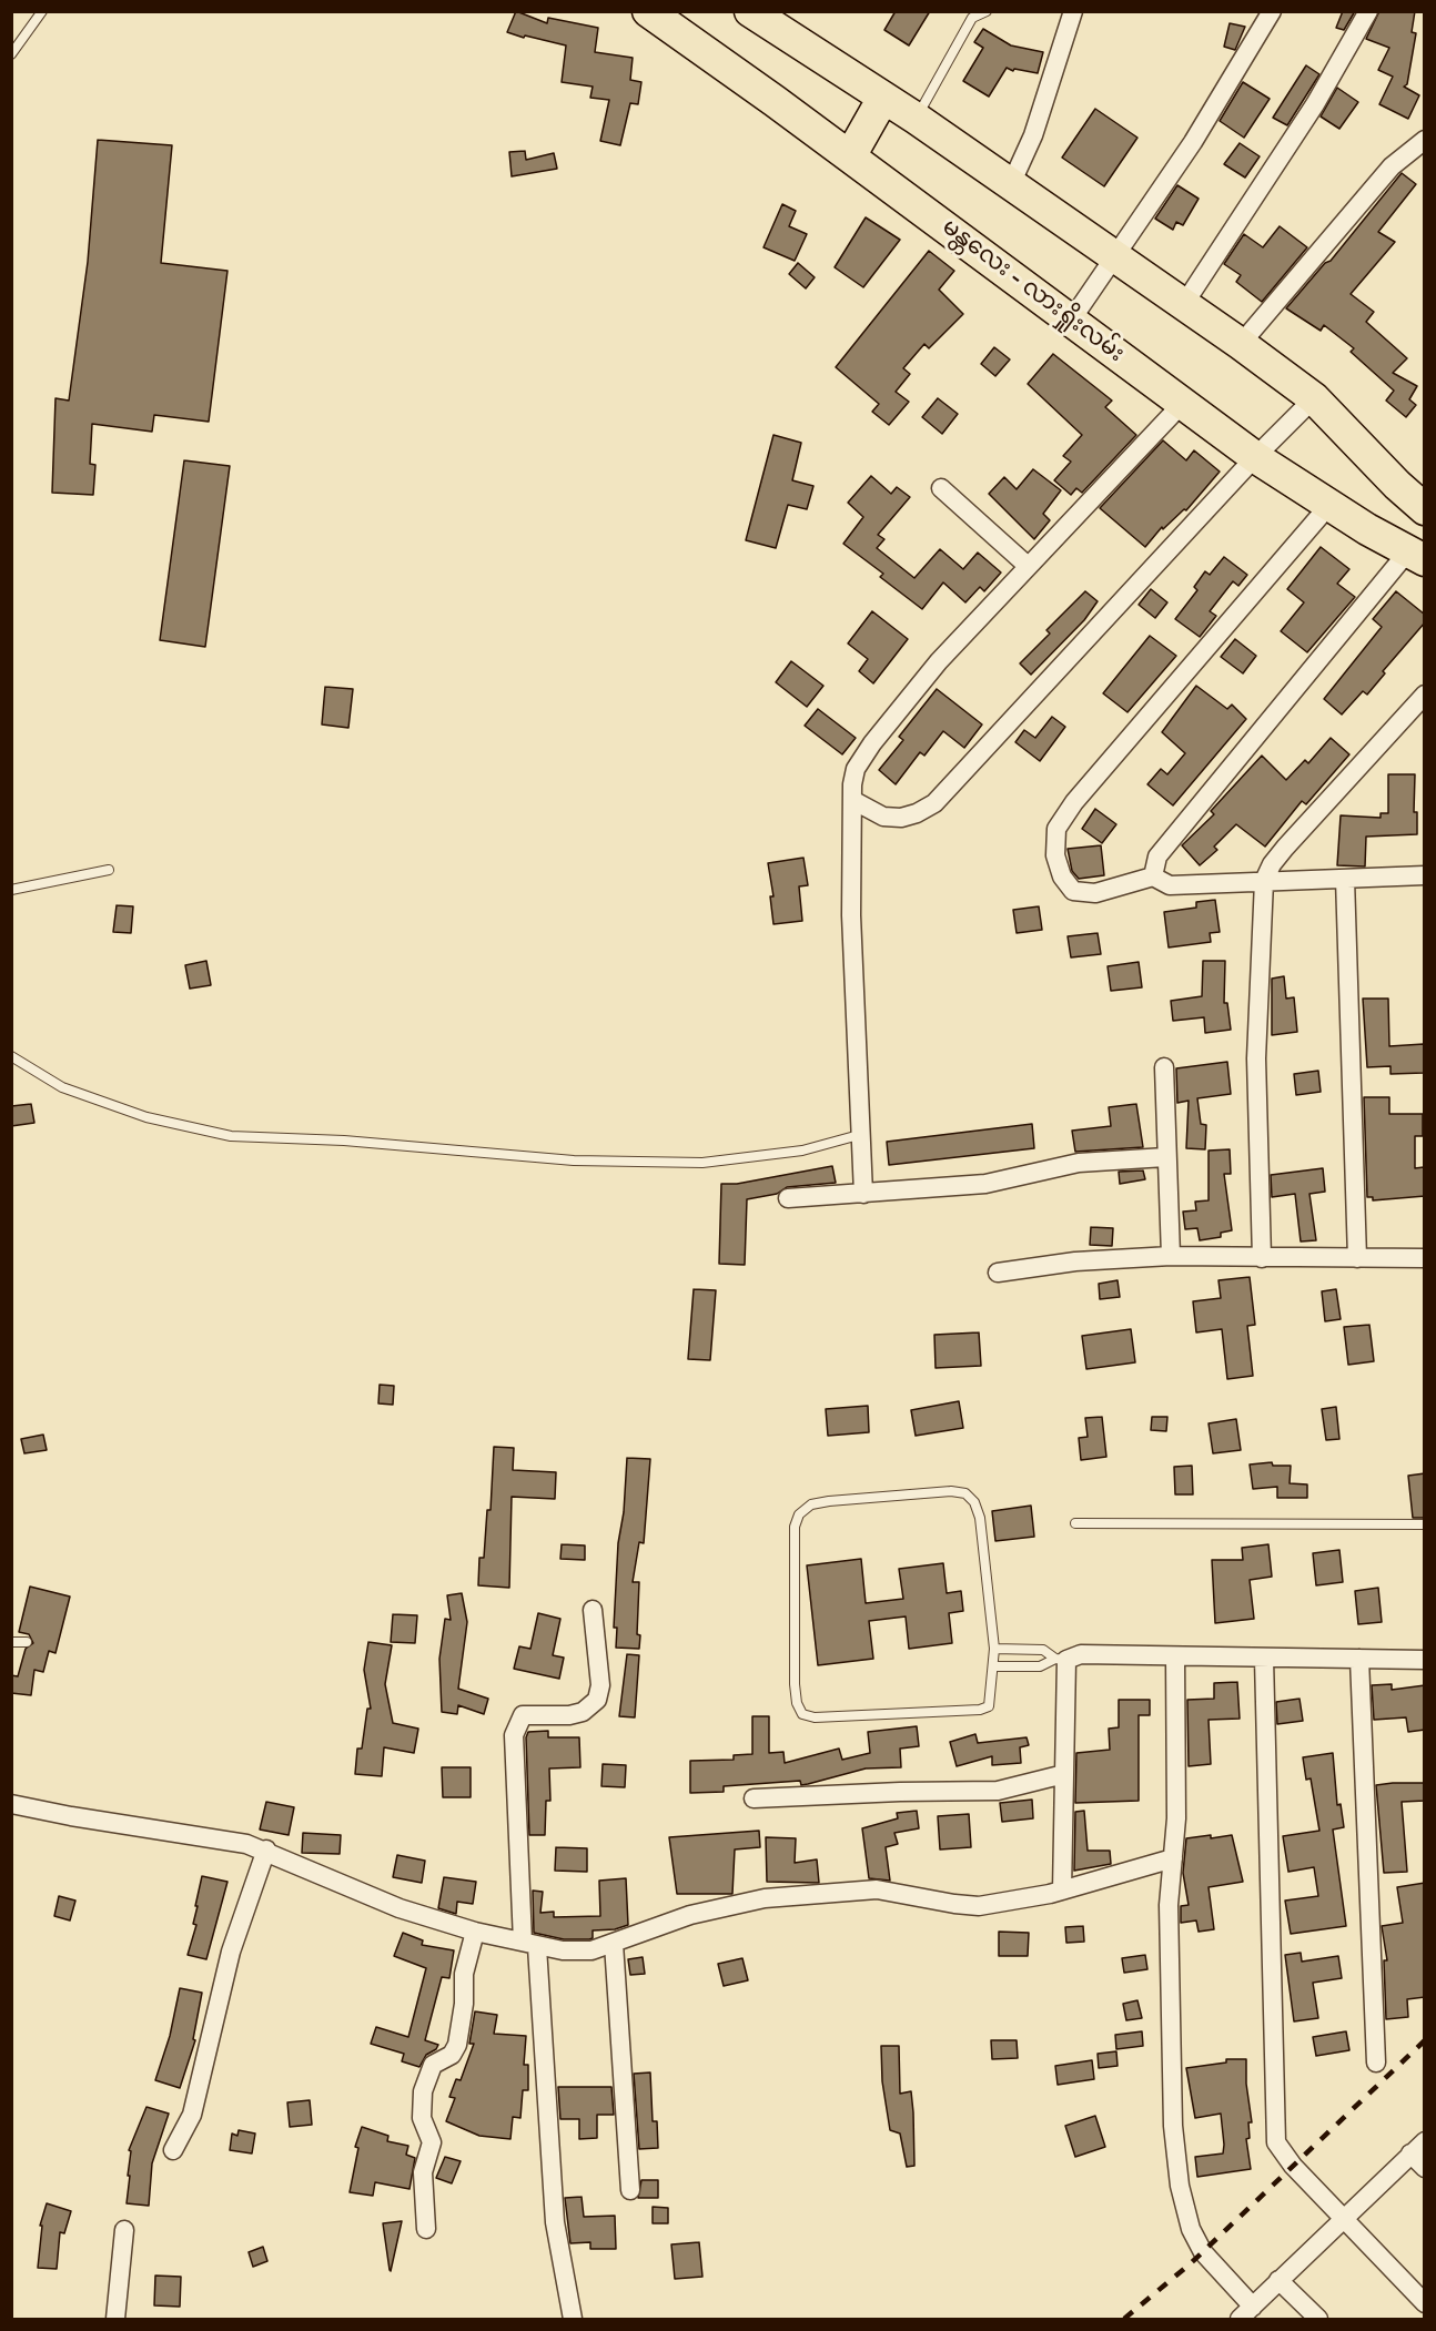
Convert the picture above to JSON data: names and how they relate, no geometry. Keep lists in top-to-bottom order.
{
  "streets": {
    "highway": ["မန္တလေး - လားရှိုးလမ်း"]
  }
}
